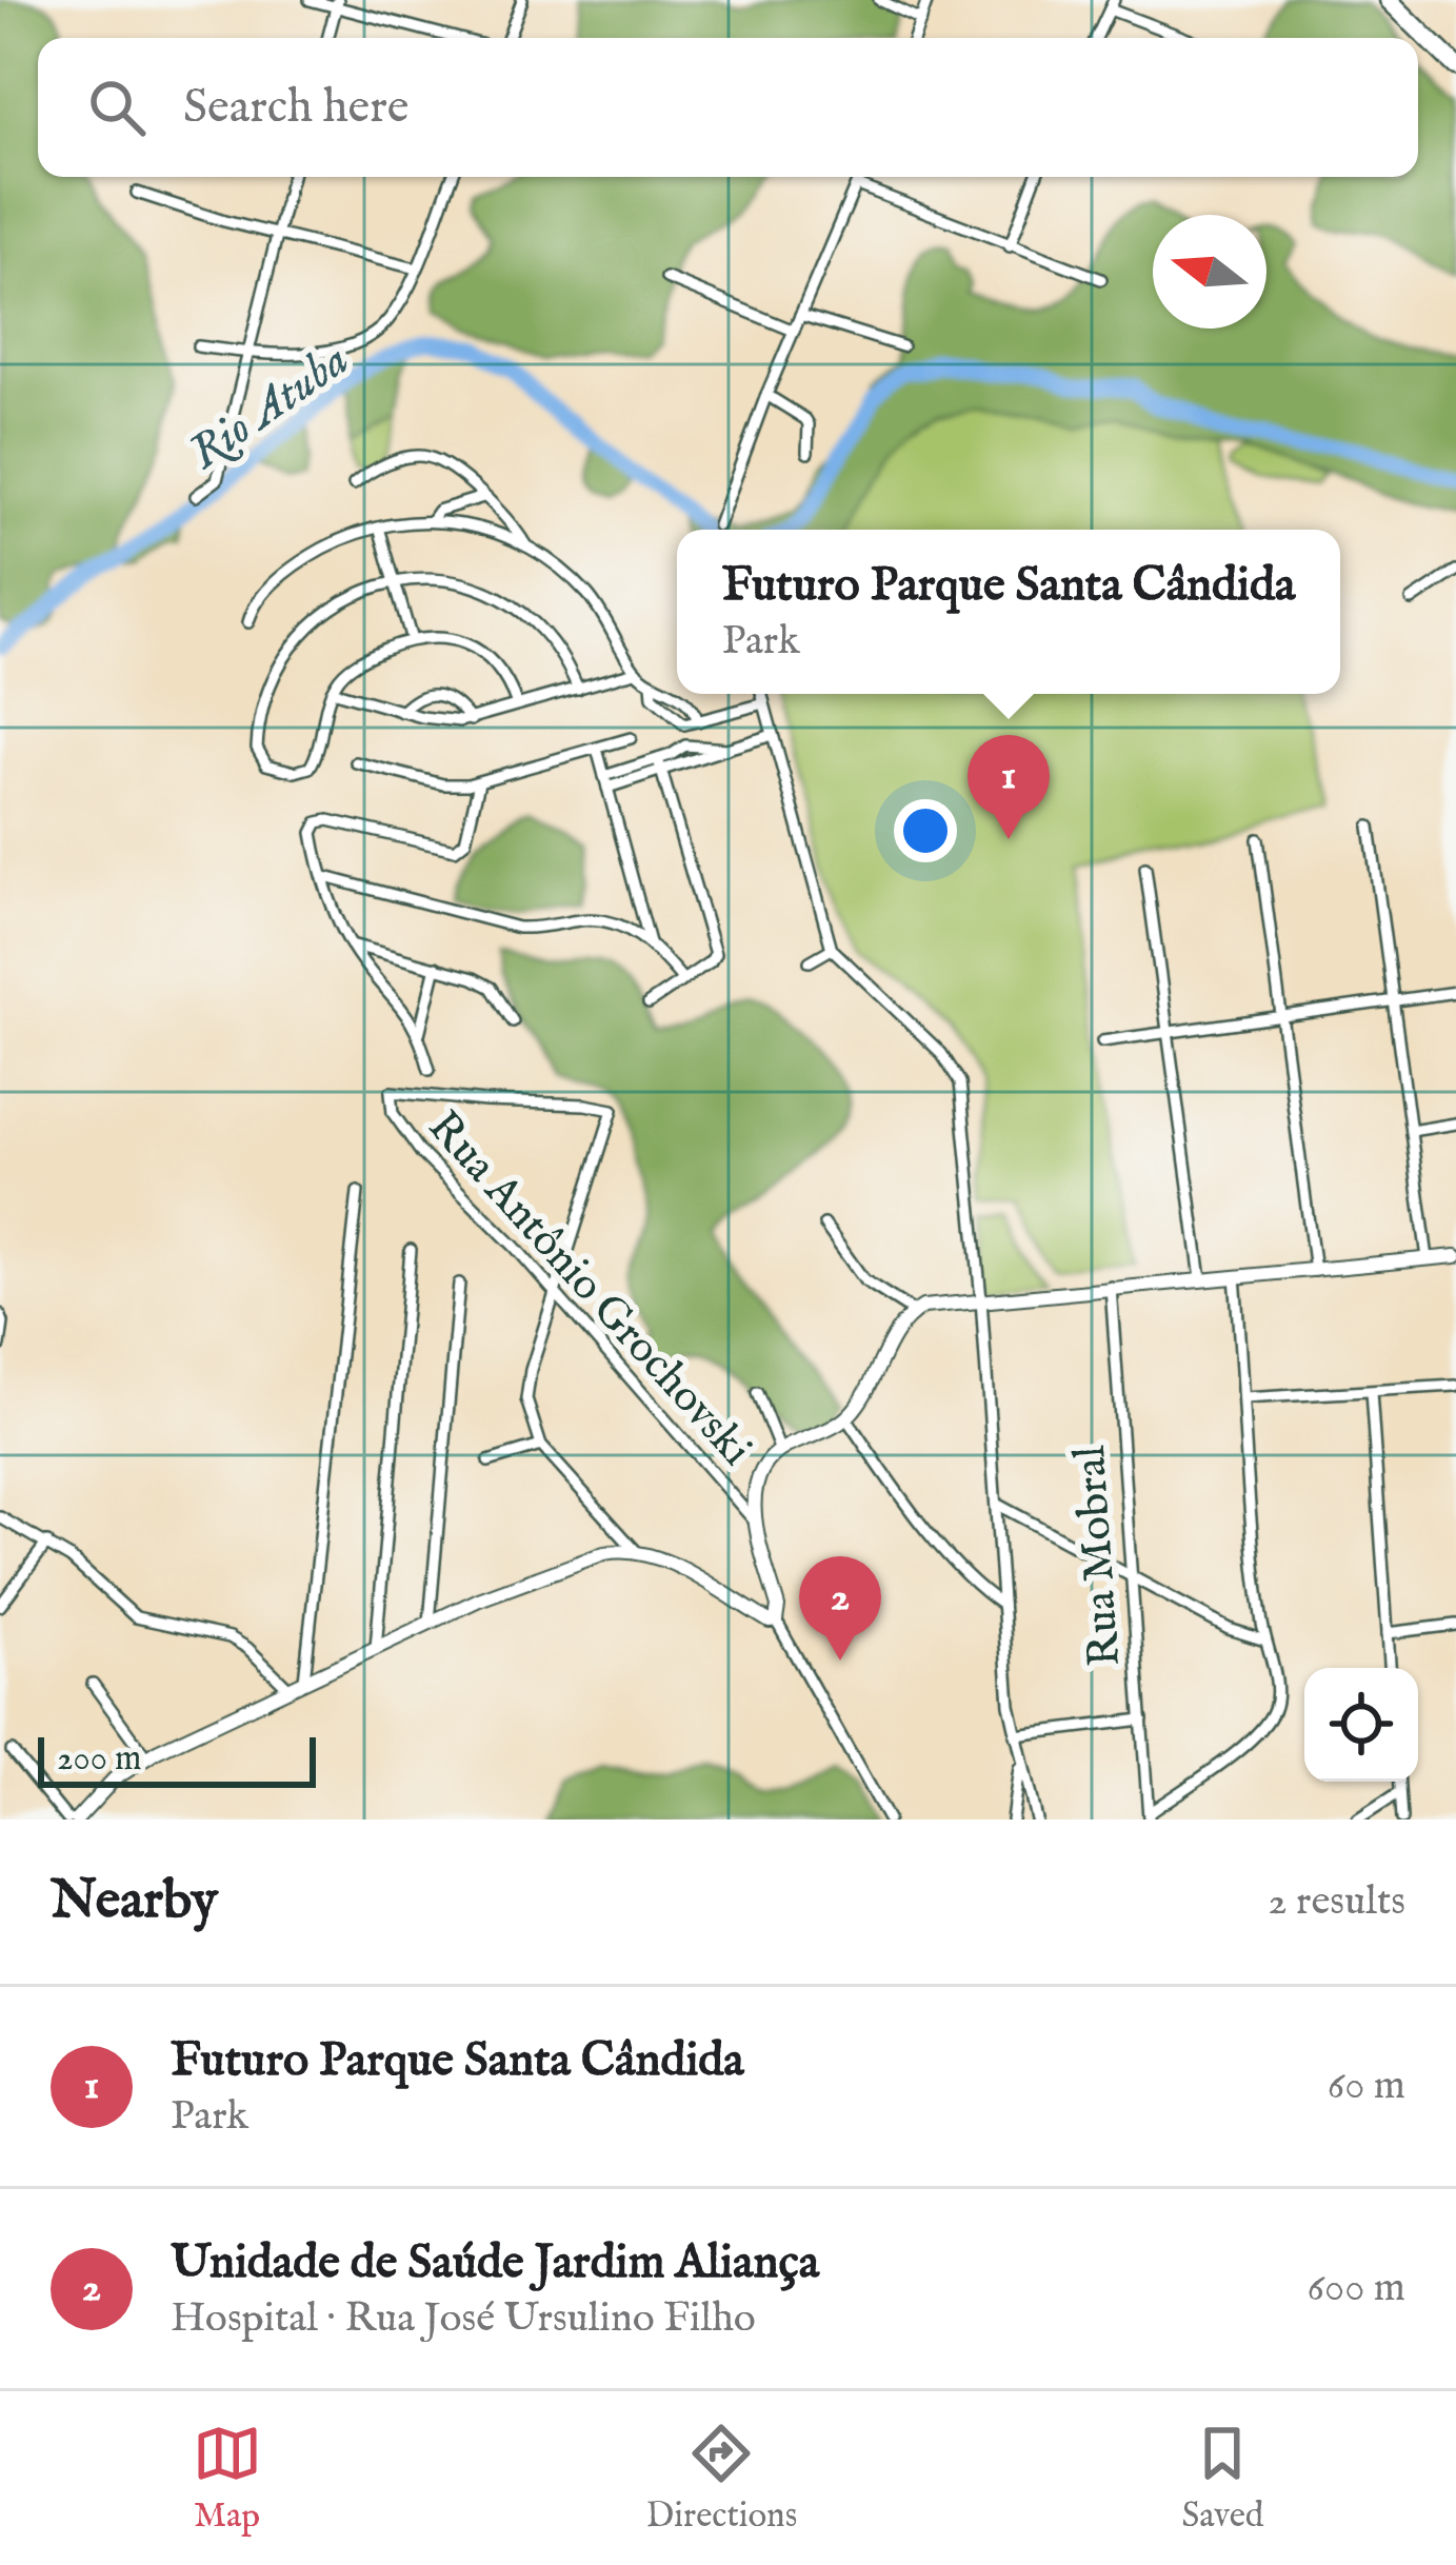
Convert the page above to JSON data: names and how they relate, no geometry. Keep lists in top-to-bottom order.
{
  "streets": {
    "street": ["Rua Antônio Grochovski", "Rua Mobral"]
  },
  "water": ["Rio Atuba"],
  "scale_bar": "200 m",
  "north": "left",
  "page": {
    "search": "Search here",
    "popup": ["Futuro Parque Santa Cândida", "Park"],
    "pins": ["1", "2"],
    "scale": "200 m",
    "heading": ["Nearby", "2 results"],
    "list": [
      {
        "mark": "1",
        "name": "Futuro Parque Santa Cândida",
        "note": "Park",
        "value": "60 m"
      },
      {
        "mark": "2",
        "name": "Unidade de Saúde Jardim Aliança",
        "note": "Hospital · Rua José Ursulino Filho",
        "value": "600 m"
      }
    ],
    "nav": ["Map", "Directions", "Saved"]
  }
}
